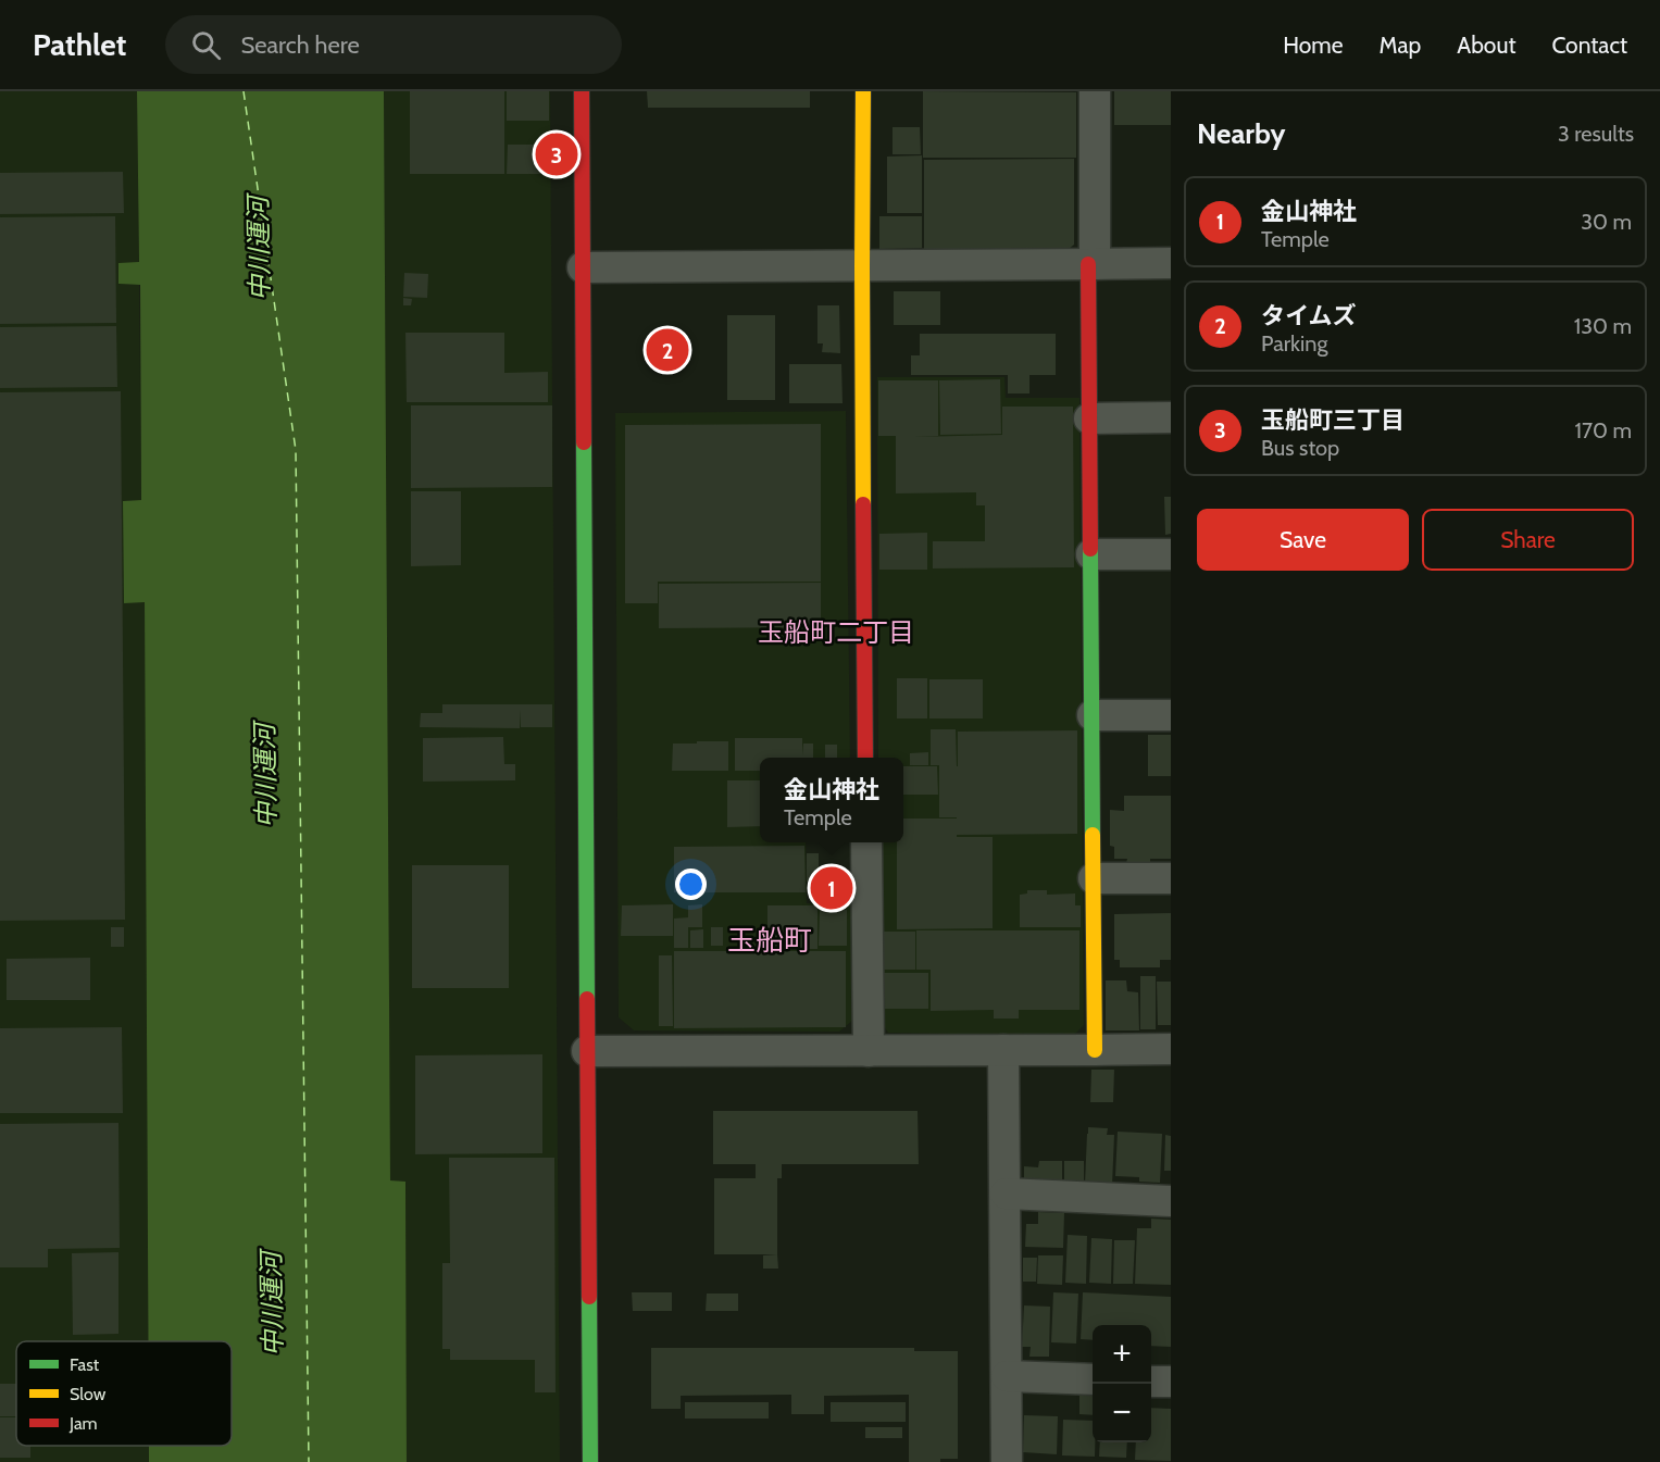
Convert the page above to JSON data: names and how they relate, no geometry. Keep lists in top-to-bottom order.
{
  "districts": ["玉船町二丁目", "玉船町"],
  "water": ["中川運河"],
  "legend": ["Fast", "Slow", "Jam"],
  "page": {
    "header": "Pathlet",
    "search": "Search here",
    "nav": [
      "Home",
      "Map",
      "About",
      "Contact"
    ],
    "heading": ["Nearby", "3 results"],
    "pins": ["3", "2", "1"],
    "list": [
      {
        "mark": "1",
        "name": "金山神社",
        "note": "Temple",
        "value": "30 m"
      },
      {
        "mark": "2",
        "name": "タイムズ",
        "note": "Parking",
        "value": "130 m"
      },
      {
        "mark": "3",
        "name": "玉船町三丁目",
        "note": "Bus stop",
        "value": "170 m"
      }
    ],
    "buttons": ["Save", "Share"],
    "popup": ["金山神社", "Temple"],
    "map_buttons": ["+", "−"]
  }
}
